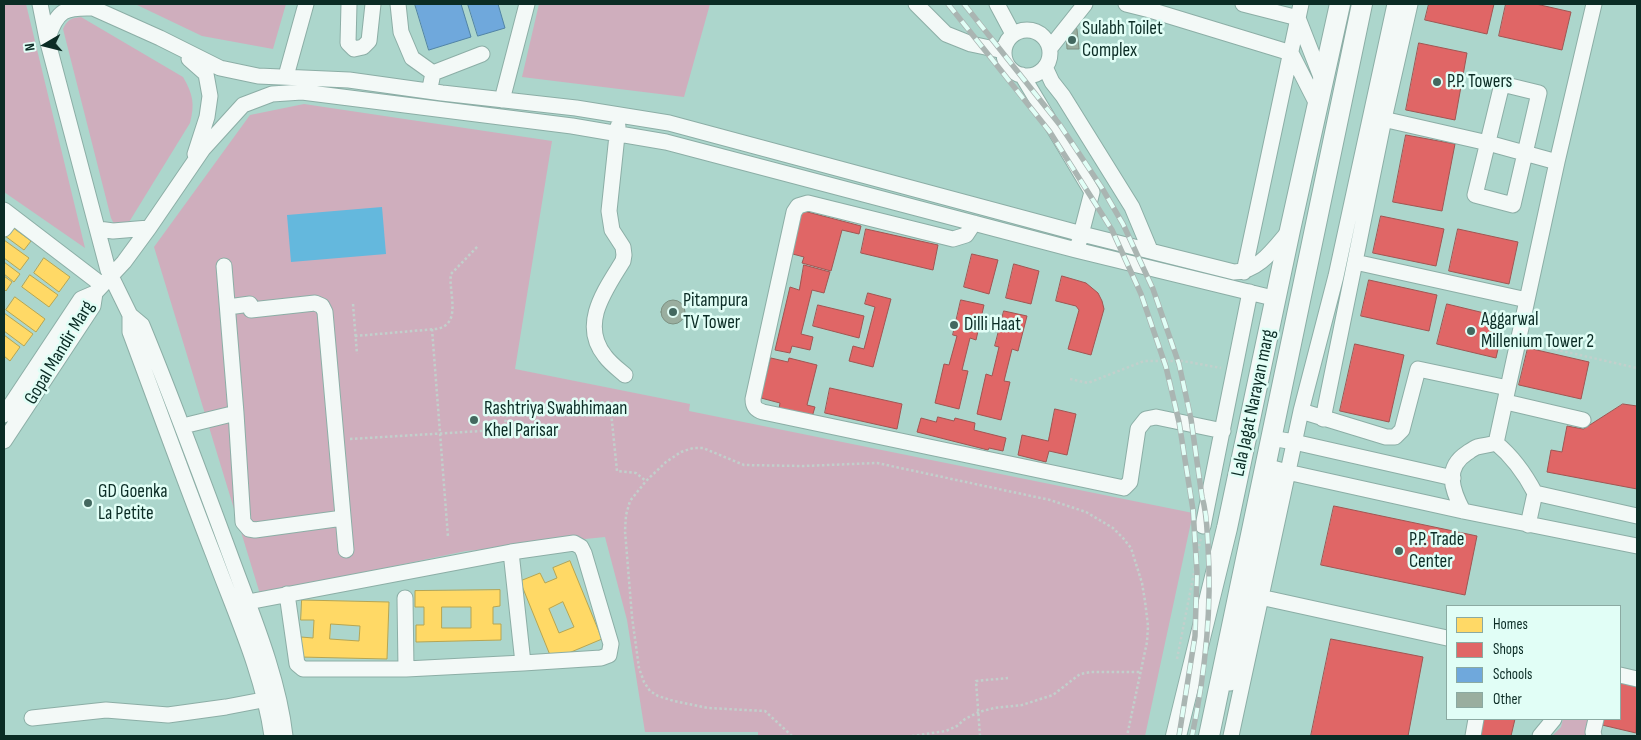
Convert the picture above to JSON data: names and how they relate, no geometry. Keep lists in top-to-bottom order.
{
  "streets": {
    "main road": ["Lala Jagat Narayan marg"],
    "street": ["Gopal Mandir Marg"]
  },
  "places": [
    "Sulabh Toilet Complex",
    "P.P. Towers",
    "Pitampura TV Tower",
    "Dilli Haat",
    "Aggarwal Millenium Tower 2",
    "Rashtriya Swabhimaan Khel Parisar",
    "GD Goenka La Petite",
    "P.P. Trade Center"
  ],
  "legend": [
    "Homes",
    "Shops",
    "Schools",
    "Other"
  ],
  "north": "left"
}
